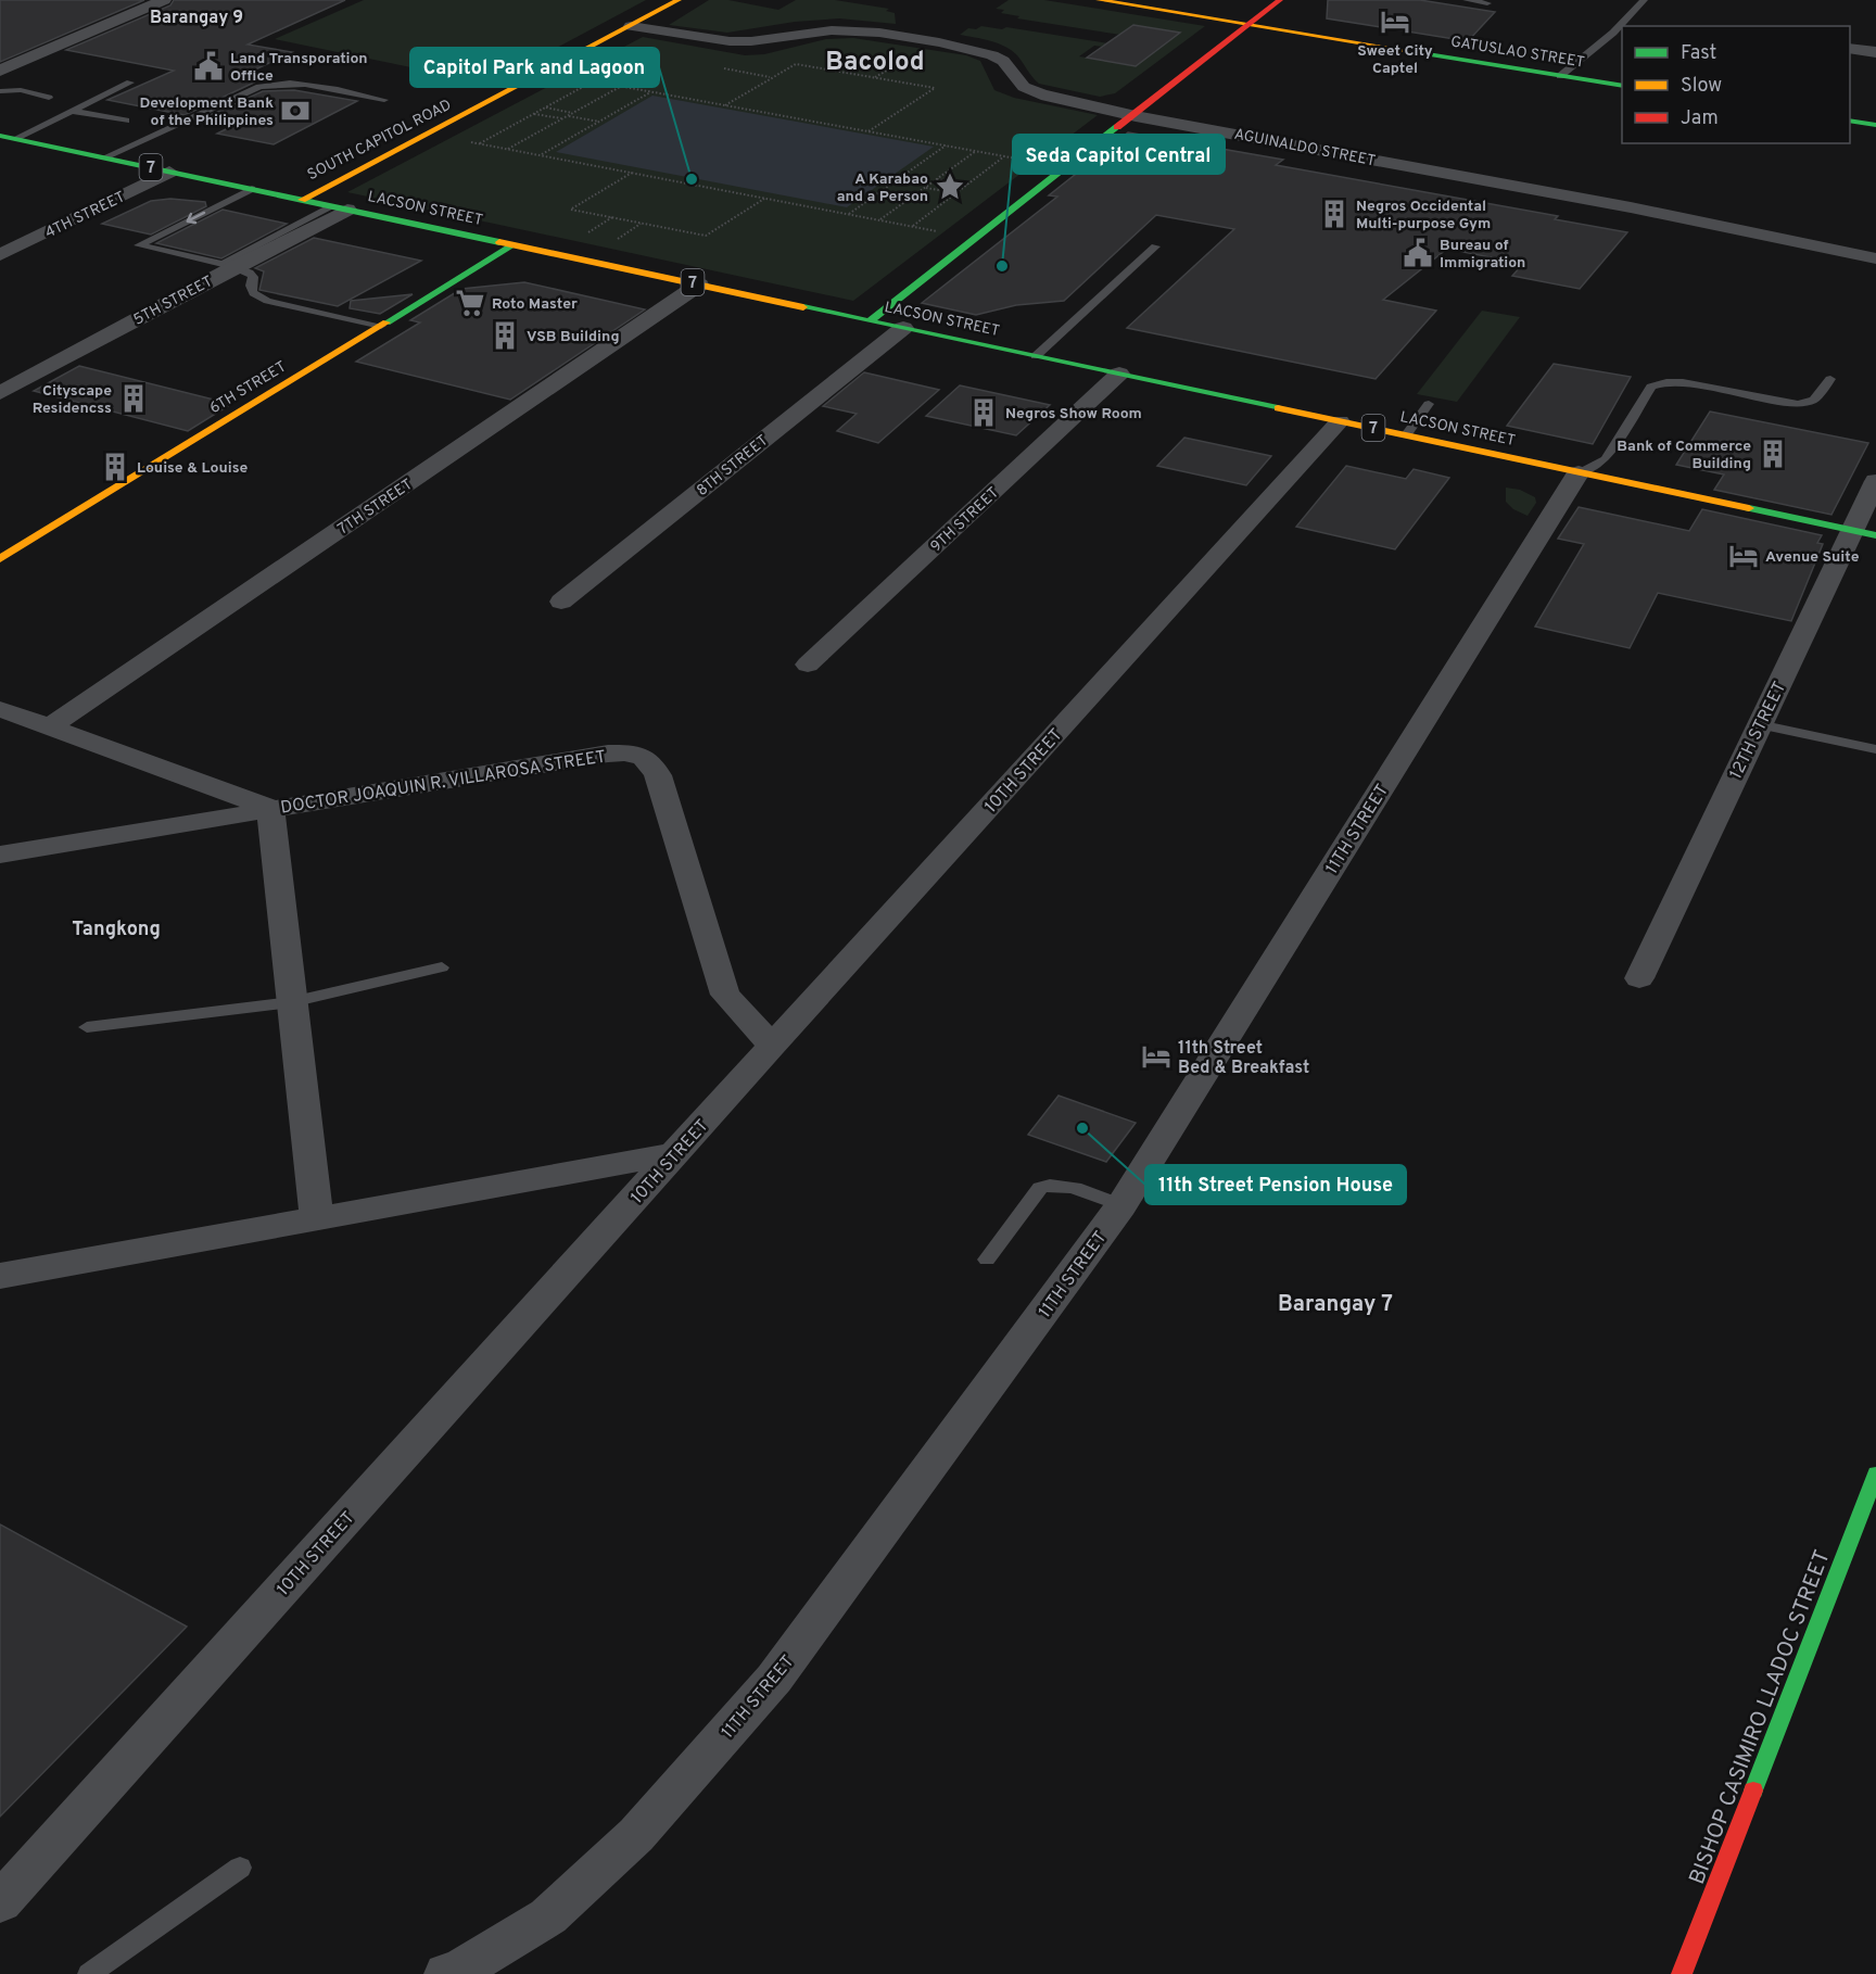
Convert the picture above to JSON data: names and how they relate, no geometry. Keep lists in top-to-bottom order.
{
  "streets": {
    "street": [
      "GATUSLAO STREET",
      "SOUTH CAPITOL ROAD",
      "AGUINALDO STREET",
      "7",
      "LACSON STREET",
      "4TH STREET",
      "5TH STREET",
      "6TH STREET",
      "8TH STREET",
      "7TH STREET",
      "9TH STREET",
      "12TH STREET",
      "10TH STREET",
      "DOCTOR JOAQUIN R. VILLAROSA STREET",
      "11TH STREET",
      "BISHOP CASIMIRO LLADOC STREET"
    ]
  },
  "crossings": [
    ["SOUTH CAPITOL ROAD", "AGUINALDO STREET"],
    ["SOUTH CAPITOL ROAD", "LACSON STREET"],
    ["LACSON STREET", "4TH STREET"],
    ["LACSON STREET", "5TH STREET"],
    ["LACSON STREET", "6TH STREET"],
    ["LACSON STREET", "8TH STREET"],
    ["LACSON STREET", "7TH STREET"],
    ["LACSON STREET", "9TH STREET"],
    ["LACSON STREET", "12TH STREET"],
    ["LACSON STREET", "10TH STREET"],
    ["LACSON STREET", "11TH STREET"],
    ["10TH STREET", "DOCTOR JOAQUIN R. VILLAROSA STREET"]
  ],
  "districts": [
    "Barangay 9",
    "Bacolod",
    "Tangkong",
    "Barangay 7"
  ],
  "places": {
    "hotel": ["Sweet City Captel", "Avenue Suite", "11th Street Bed & Breakfast"],
    "public building": ["Land Transporation Office", "Bureau of Immigration"],
    "bank": ["Development Bank of the Philippines"],
    "other": ["Capitol Park and Lagoon", "Seda Capitol Central", "11th Street Pension House"],
    "place": ["A Karabao and a Person"],
    "building": [
      "Negros Occidental Multi-purpose Gym",
      "VSB Building",
      "Cityscape Residencss",
      "Negros Show Room",
      "Bank of Commerce Building",
      "Louise & Louise"
    ],
    "supermarket": ["Roto Master"]
  },
  "legend": ["Fast", "Slow", "Jam"]
}
